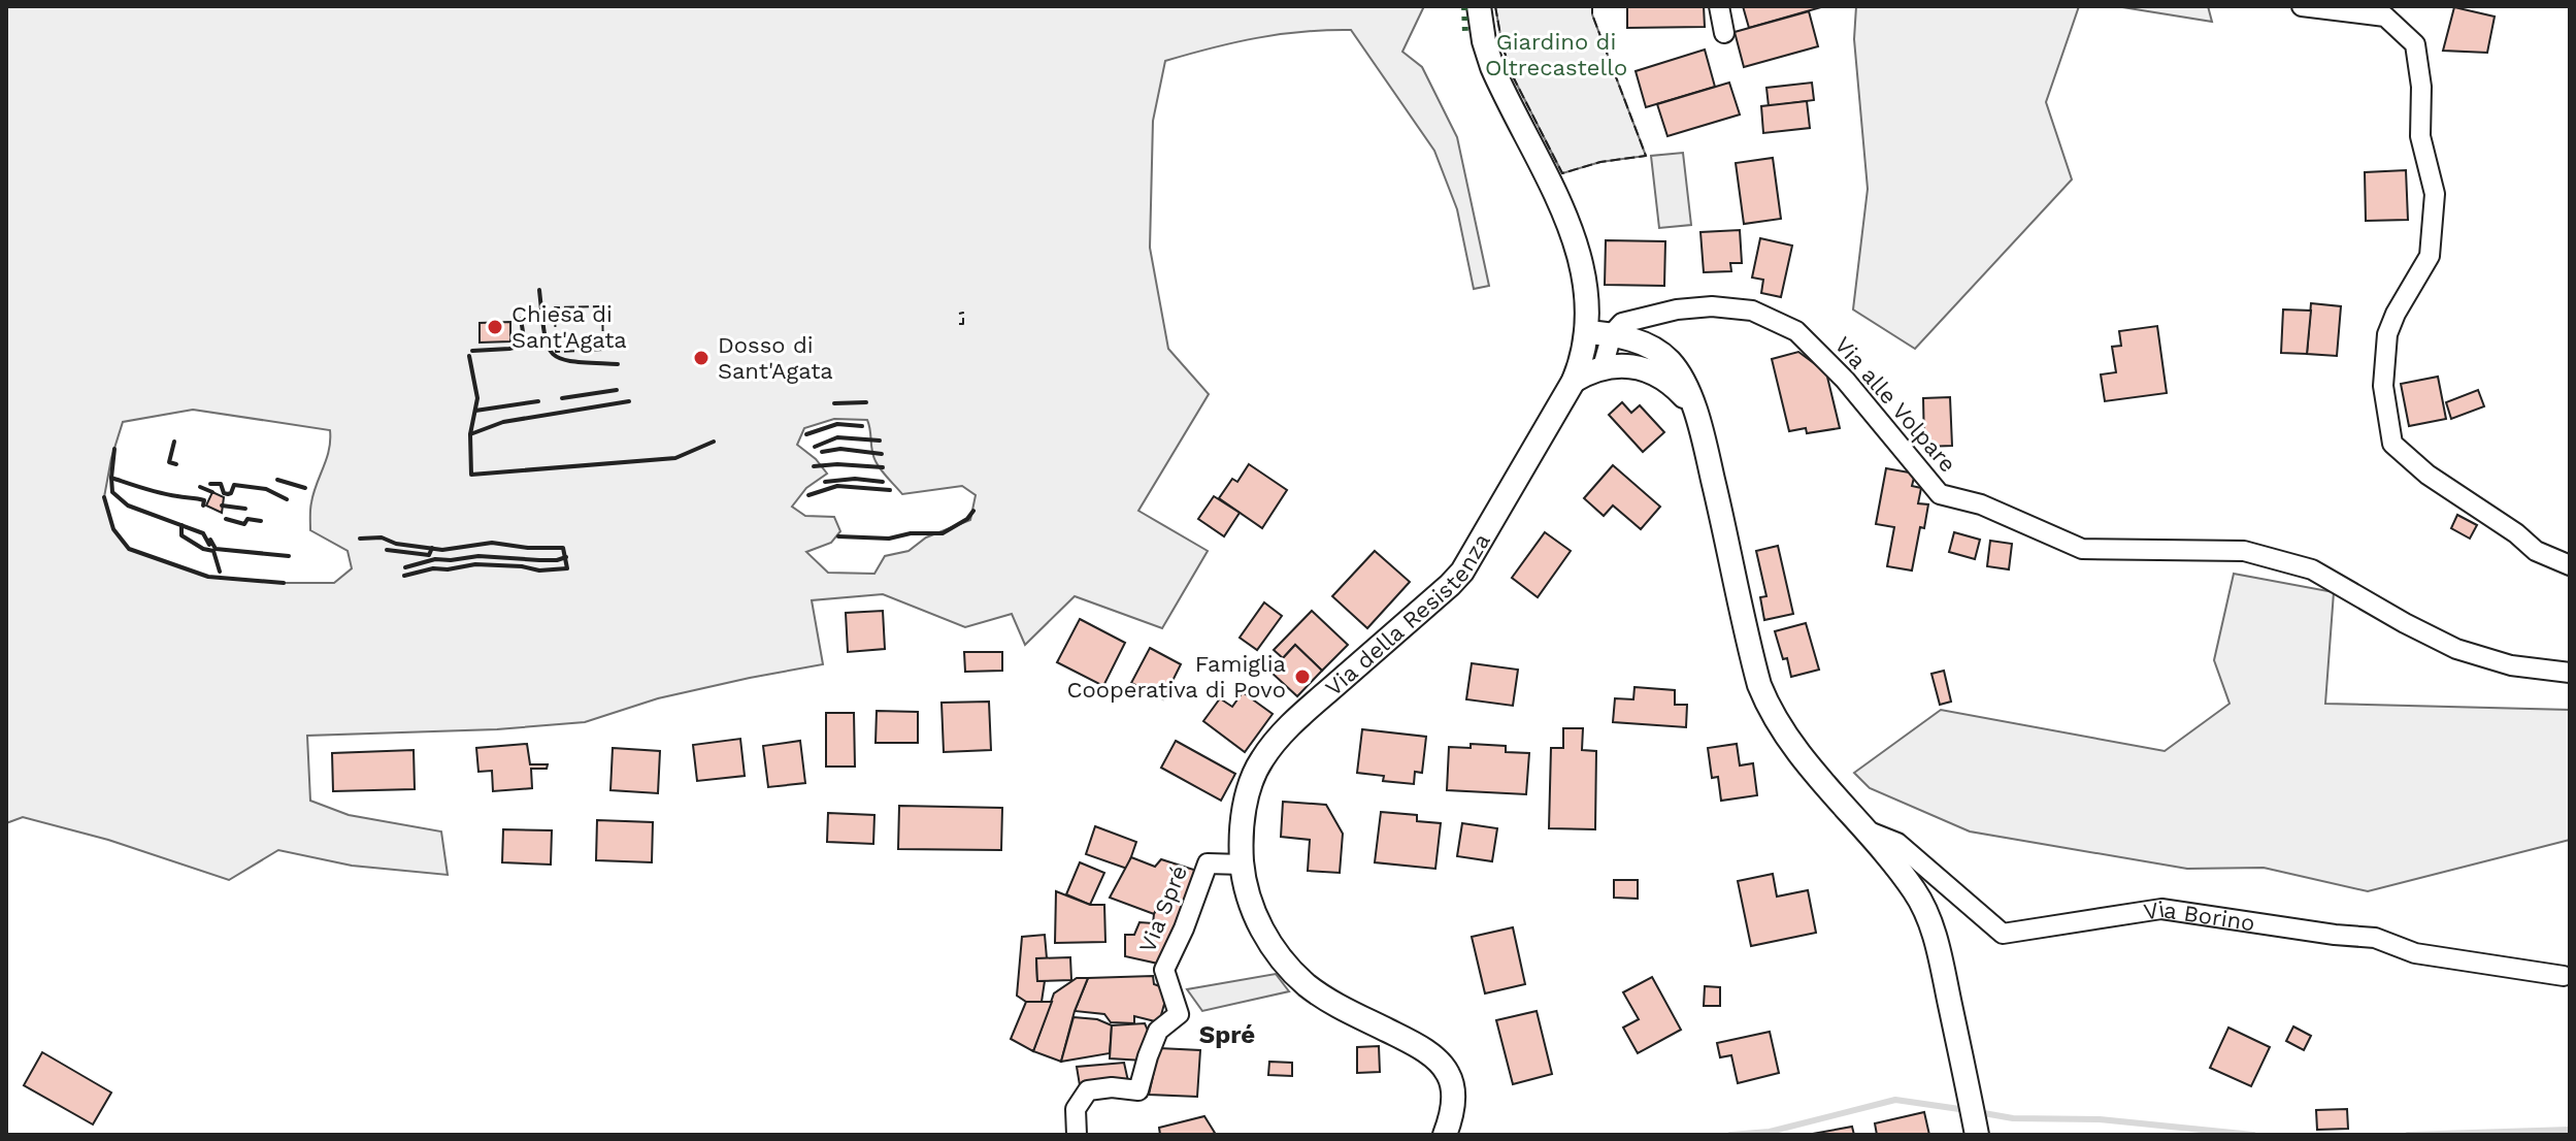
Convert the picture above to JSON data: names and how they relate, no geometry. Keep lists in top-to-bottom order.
{
  "streets": {
    "street": [
      "Via alle Volpare",
      "Via della Resistenza",
      "Via Spré",
      "Via Borino"
    ]
  },
  "crossings": [
    ["Via alle Volpare", "Via Borino"],
    ["Via della Resistenza", "Via Spré"],
    ["Via della Resistenza", "Via Borino"]
  ],
  "districts": ["Spré"],
  "parks": ["Giardino di Oltrecastello"],
  "places": ["Chiesa di Sant'Agata", "Dosso di Sant'Agata", "Famiglia Cooperativa di Povo"]
}
